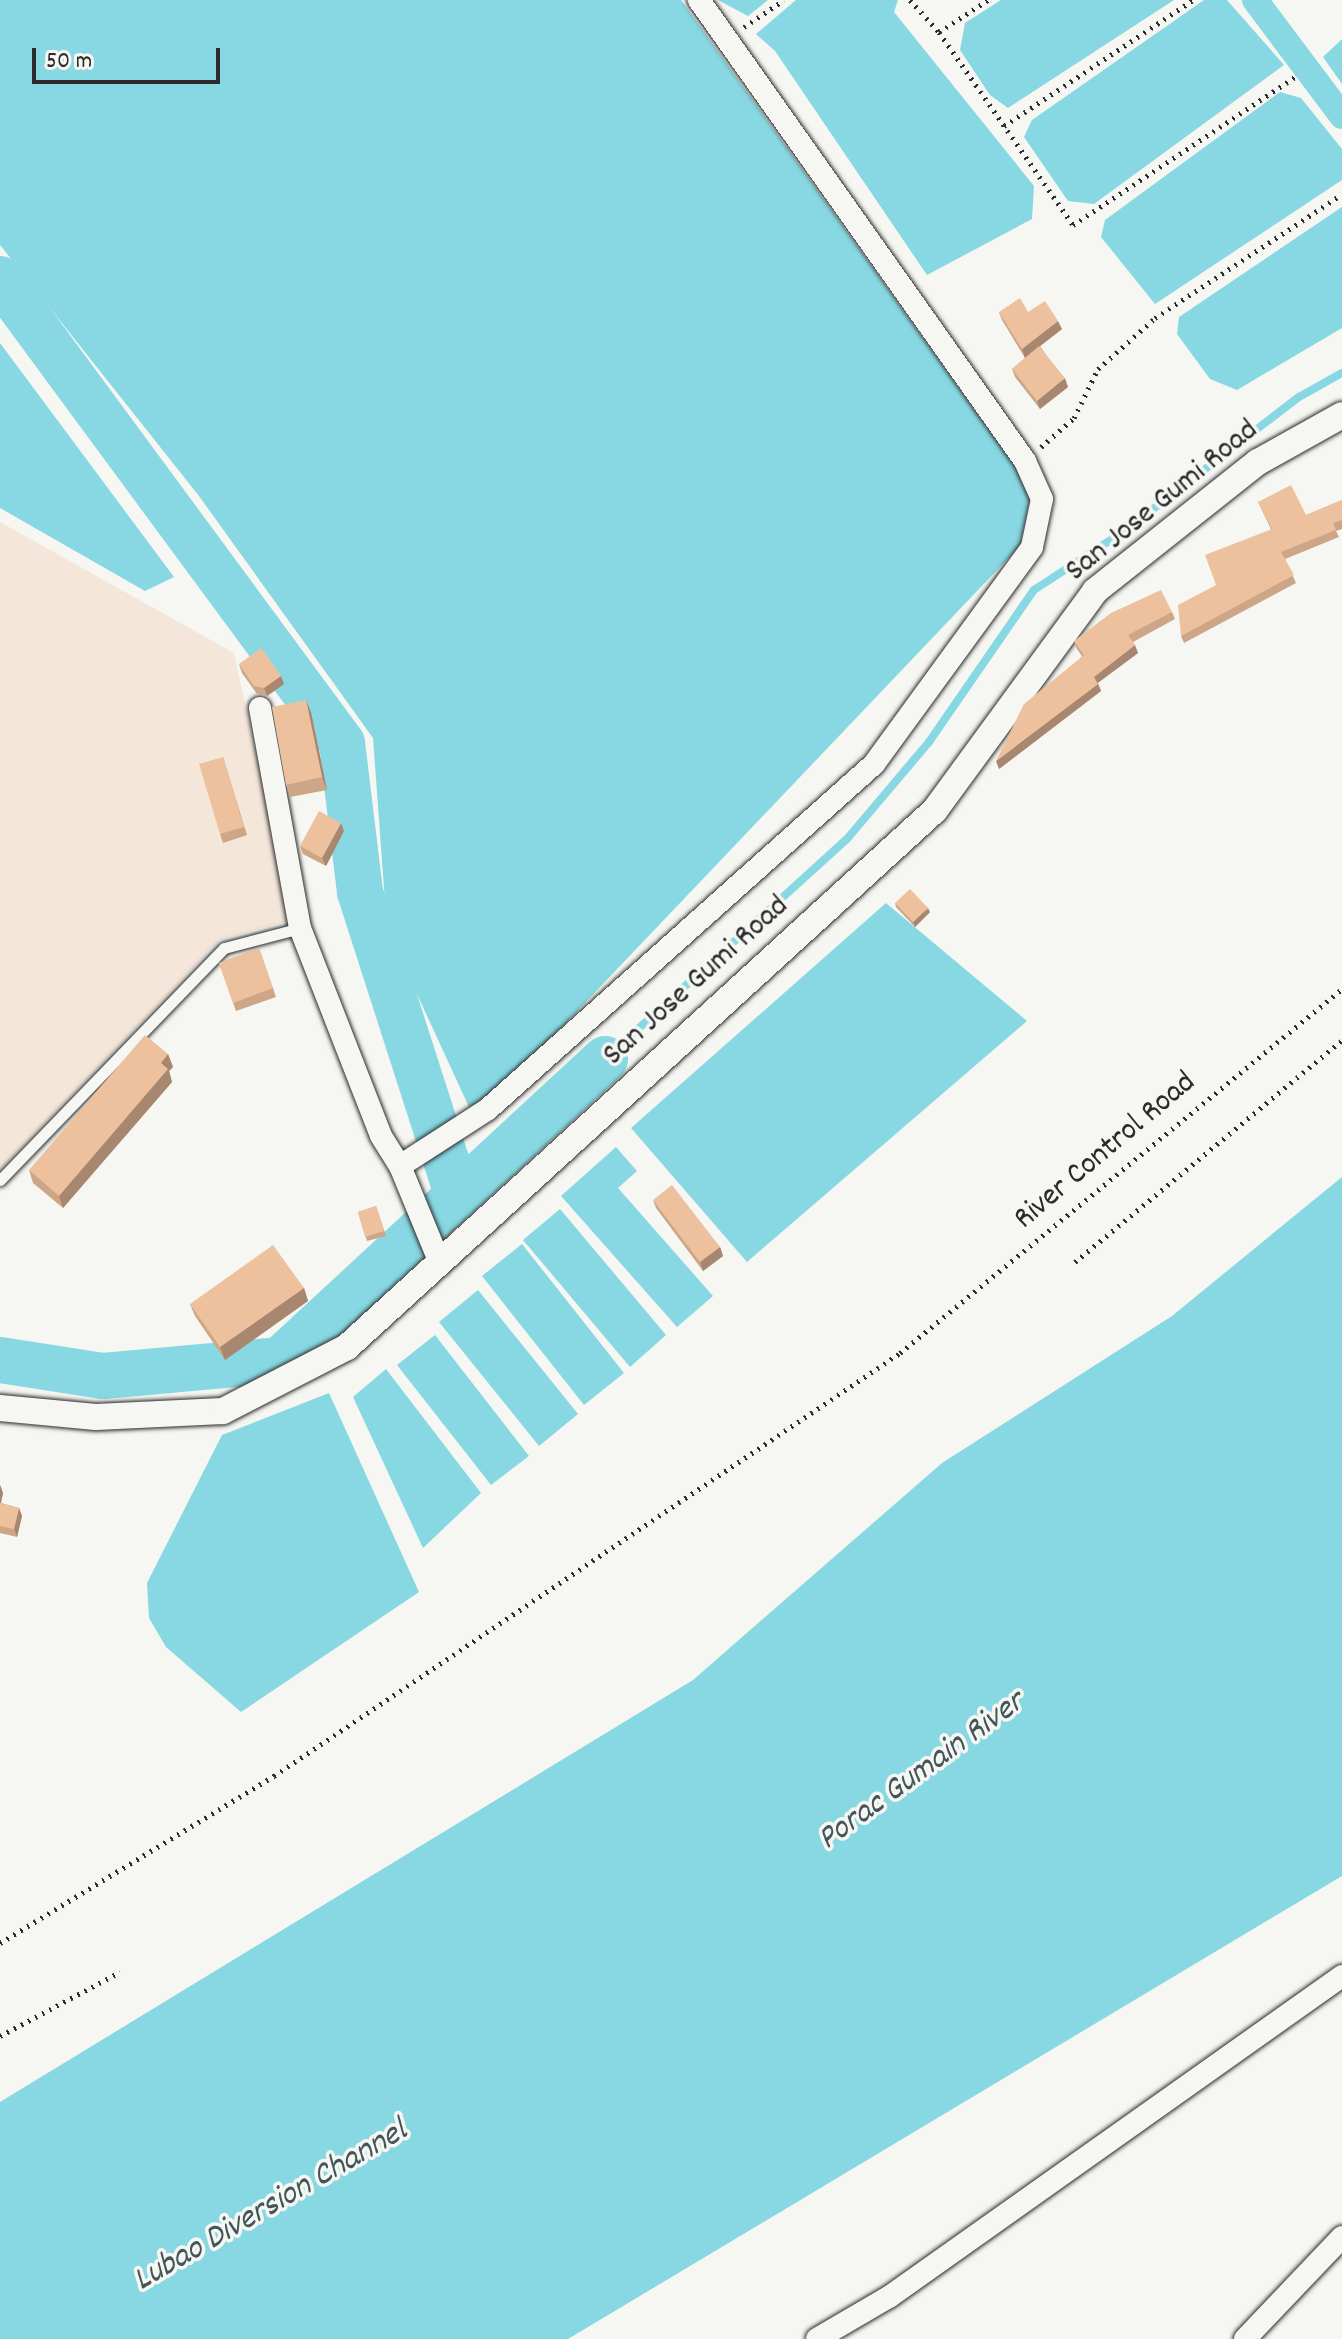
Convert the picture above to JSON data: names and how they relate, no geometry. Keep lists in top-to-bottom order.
{
  "streets": {
    "street": ["San Jose Gumi Road"],
    "path": ["River Control Road"]
  },
  "water": ["Porac Gumain River", "Lubao Diversion Channel"],
  "scale_bar": "50 m"
}
